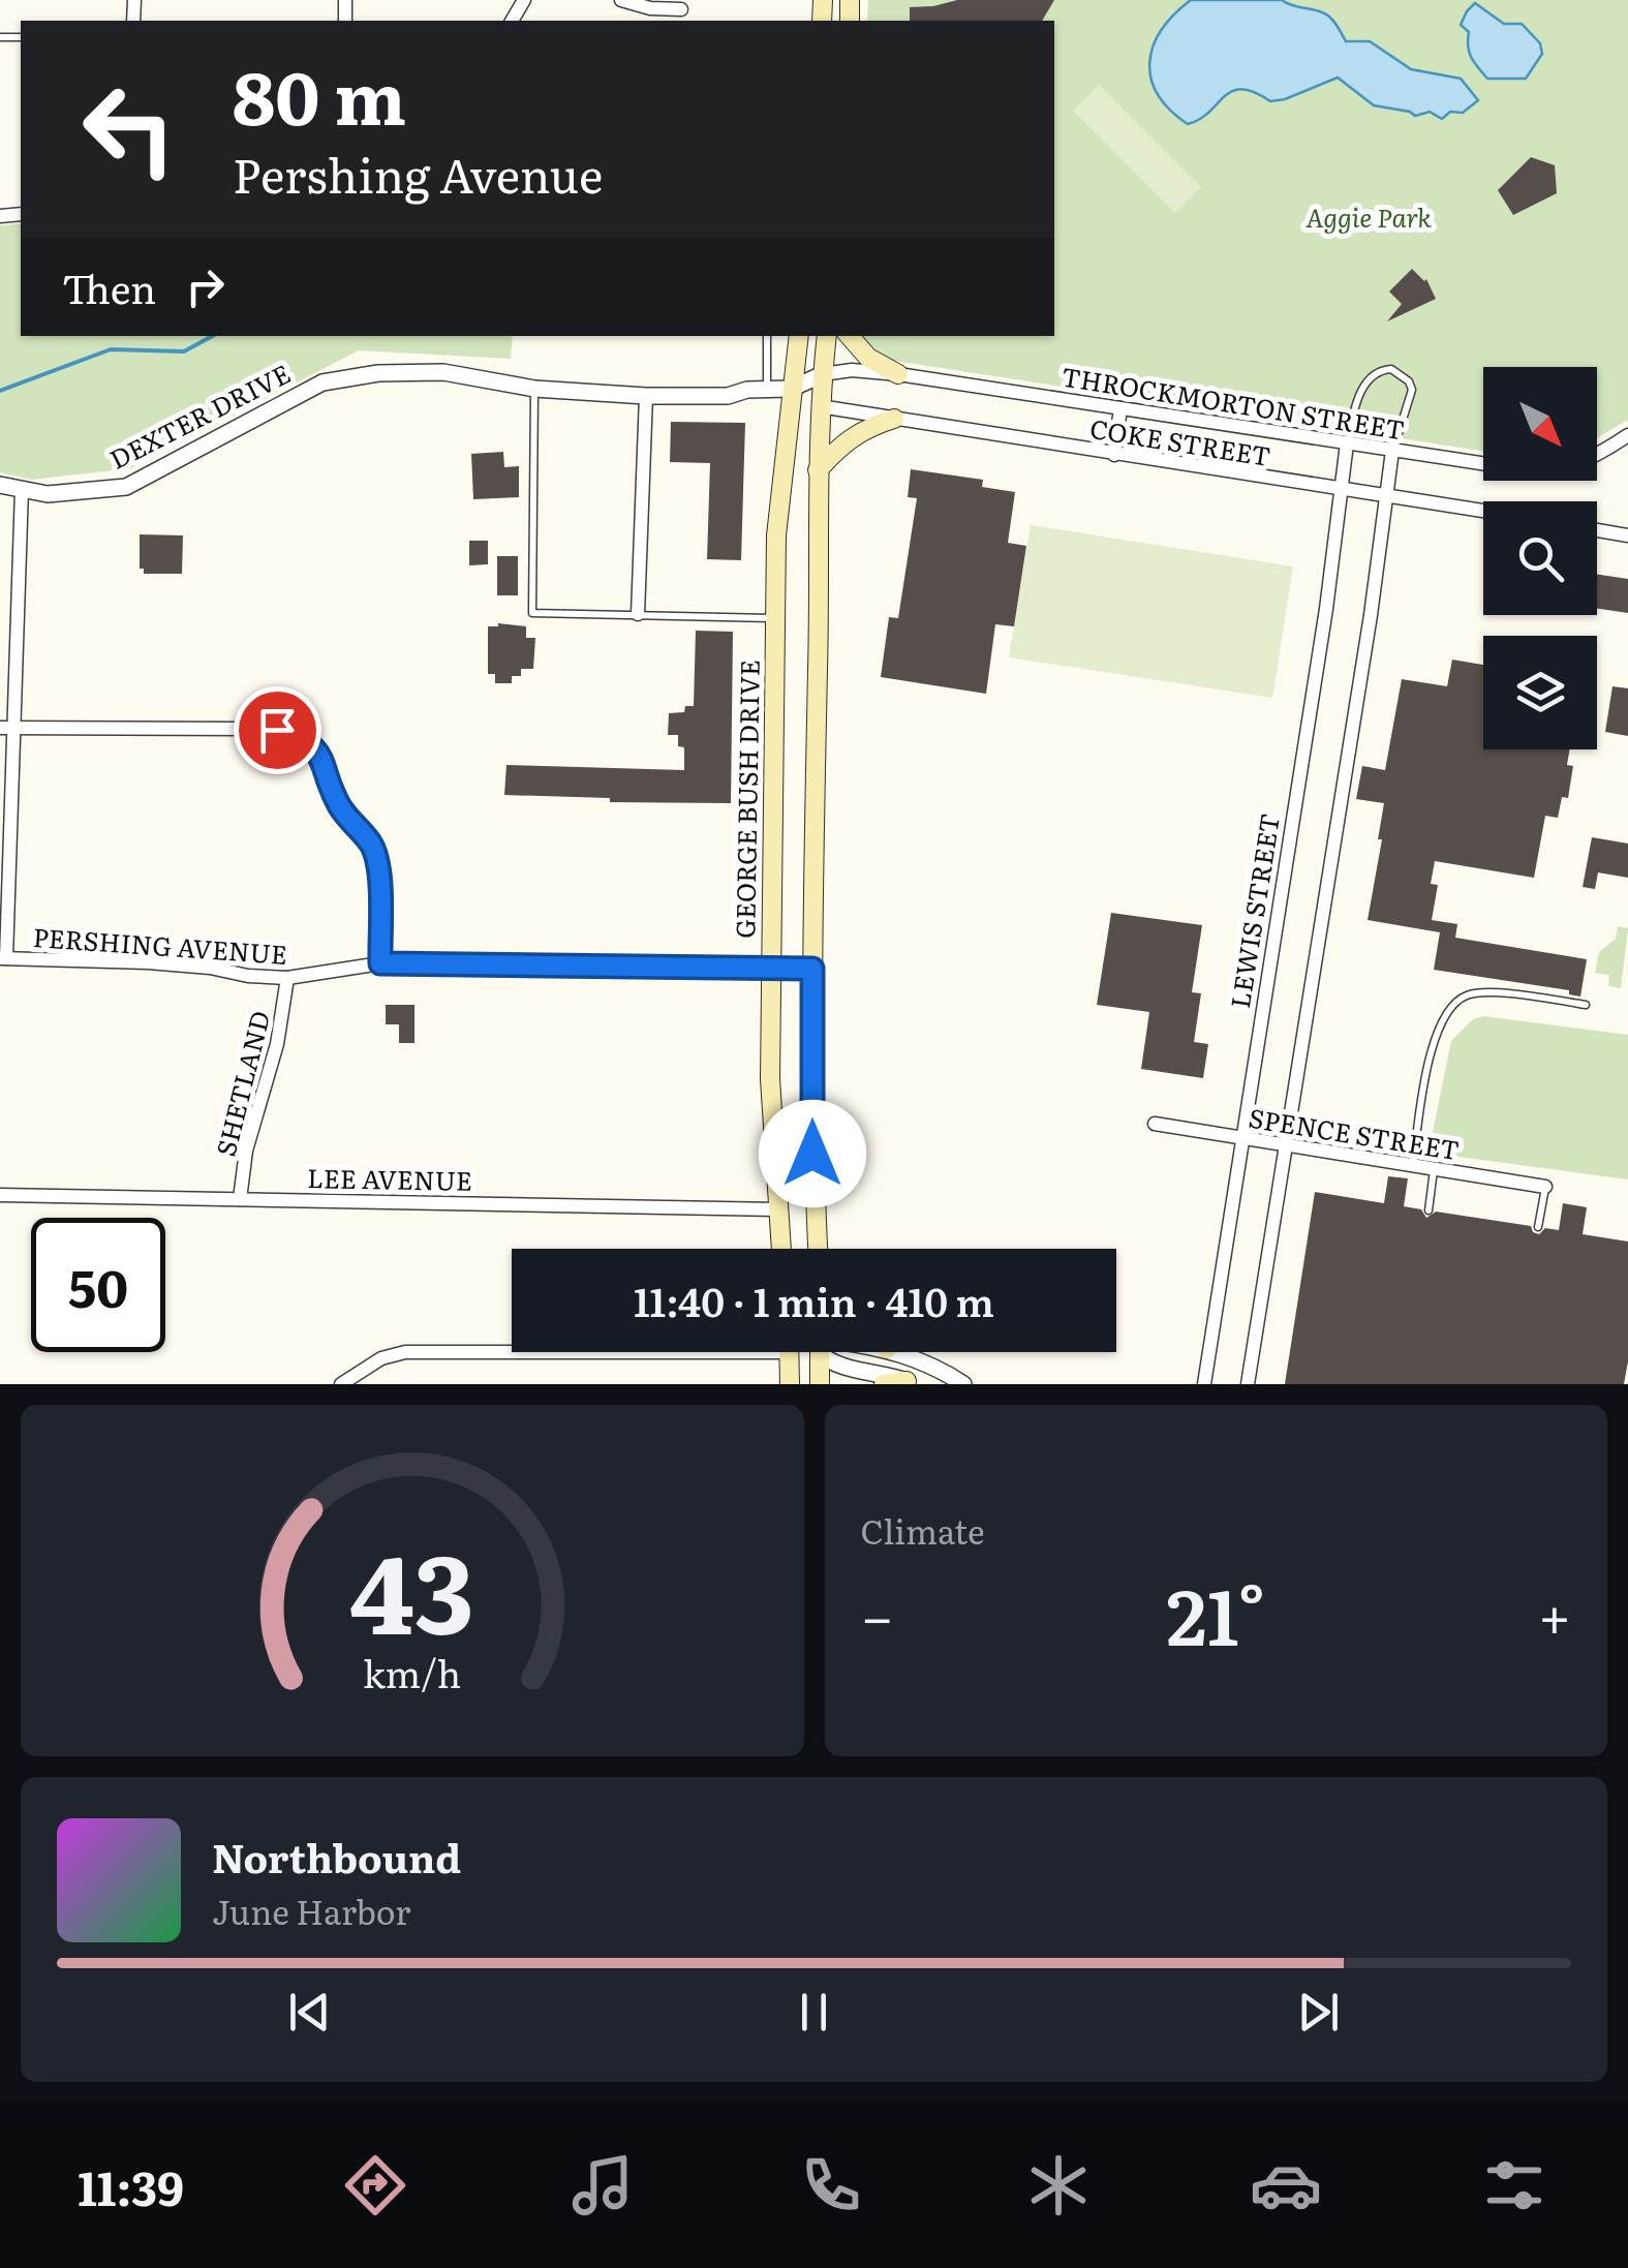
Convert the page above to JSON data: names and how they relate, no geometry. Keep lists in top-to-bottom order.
{
  "streets": {
    "main road": ["GEORGE BUSH DRIVE"],
    "street": [
      "THROCKMORTON STREET",
      "DEXTER DRIVE",
      "COKE STREET",
      "LEWIS STREET",
      "PERSHING AVENUE",
      "SHETLAND",
      "SPENCE STREET",
      "LEE AVENUE"
    ]
  },
  "crossings": [
    ["THROCKMORTON STREET", "LEWIS STREET"],
    ["DEXTER DRIVE", "GEORGE BUSH DRIVE"],
    ["COKE STREET", "LEWIS STREET"],
    ["GEORGE BUSH DRIVE", "PERSHING AVENUE"],
    ["GEORGE BUSH DRIVE", "LEE AVENUE"],
    ["LEWIS STREET", "SPENCE STREET"],
    ["PERSHING AVENUE", "SHETLAND"],
    ["SHETLAND", "LEE AVENUE"]
  ],
  "parks": ["Aggie Park"],
  "north": "bottom right",
  "page": {
    "turn": ["80 m", "Pershing Avenue"],
    "then": "Then",
    "limit": "50",
    "trip": "11:40 · 1 min · 410 m",
    "tile": "Climate",
    "heat": ["−", "21°", "+"],
    "song": ["Northbound", "June Harbor"],
    "tabs": "11:39",
    "gauge": ["43", "km/h"]
  }
}
